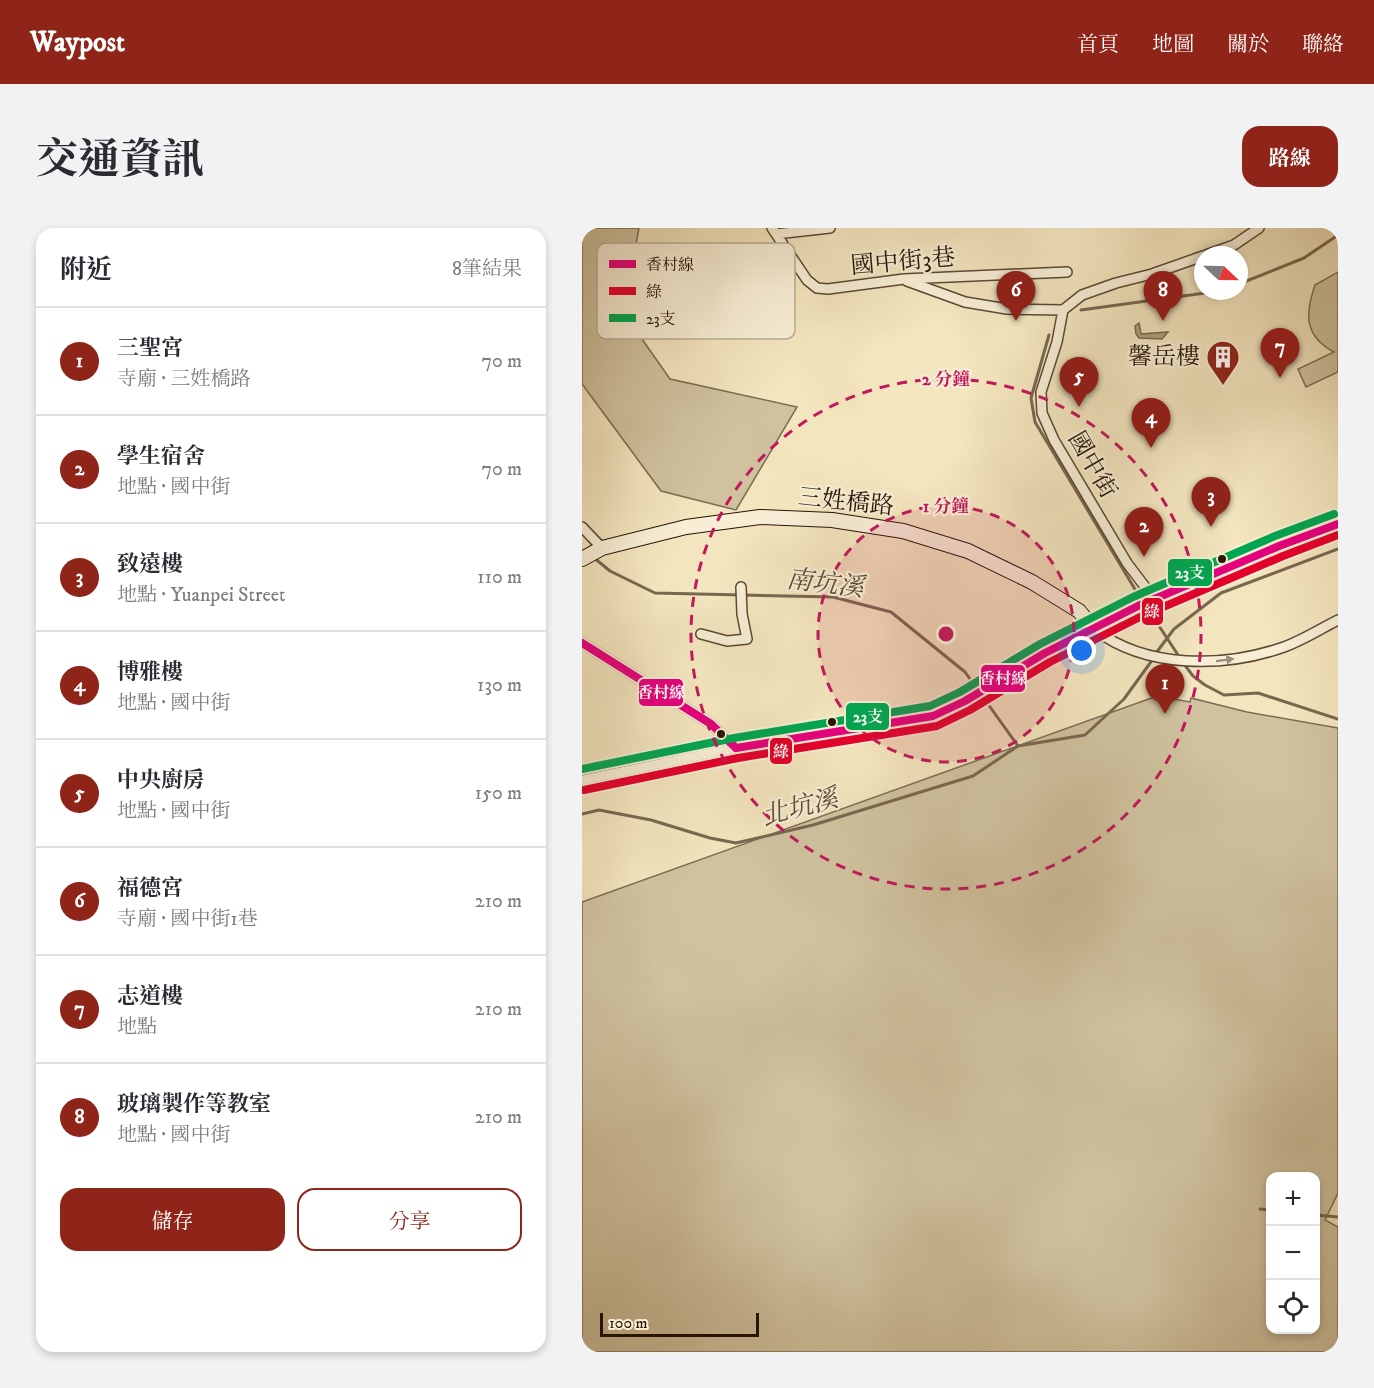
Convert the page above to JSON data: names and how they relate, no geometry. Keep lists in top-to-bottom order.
{
  "streets": {
    "street": ["國中街3巷", "國中街", "三姓橋路"]
  },
  "water": ["南坑溪", "北坑溪"],
  "places": {
    "building": ["馨岳樓"]
  },
  "lines": ["transit line 23支", "transit line 香村線", "transit line 綠"],
  "legend": ["香村線", "綠", "23支"],
  "scale_bar": "100 m",
  "north": "right",
  "page": {
    "header": "Waypost",
    "nav": [
      "首頁",
      "地圖",
      "關於",
      "聯絡"
    ],
    "title": "交通資訊",
    "buttons": [
      "路線",
      ["儲存", "分享"]
    ],
    "heading": ["附近", "8筆結果"],
    "pins": [
      "6",
      "8",
      "7",
      "5",
      "4",
      "3",
      "2",
      "1"
    ],
    "list": [
      {
        "mark": "1",
        "name": "三聖宮",
        "note": "寺廟 · 三姓橋路",
        "value": "70 m"
      },
      {
        "mark": "2",
        "name": "學生宿舍",
        "note": "地點 · 國中街",
        "value": "70 m"
      },
      {
        "mark": "3",
        "name": "致遠樓",
        "note": "地點 · Yuanpei Street",
        "value": "110 m"
      },
      {
        "mark": "4",
        "name": "博雅樓",
        "note": "地點 · 國中街",
        "value": "130 m"
      },
      {
        "mark": "5",
        "name": "中央廚房",
        "note": "地點 · 國中街",
        "value": "150 m"
      },
      {
        "mark": "6",
        "name": "福德宮",
        "note": "寺廟 · 國中街1巷",
        "value": "210 m"
      },
      {
        "mark": "7",
        "name": "志道樓",
        "note": "地點",
        "value": "210 m"
      },
      {
        "mark": "8",
        "name": "玻璃製作等教室",
        "note": "地點 · 國中街",
        "value": "210 m"
      }
    ],
    "map_buttons": ["+", "−"],
    "scale": "100 m"
  },
  "rings": ["2 分鐘", "1 分鐘"]
}
